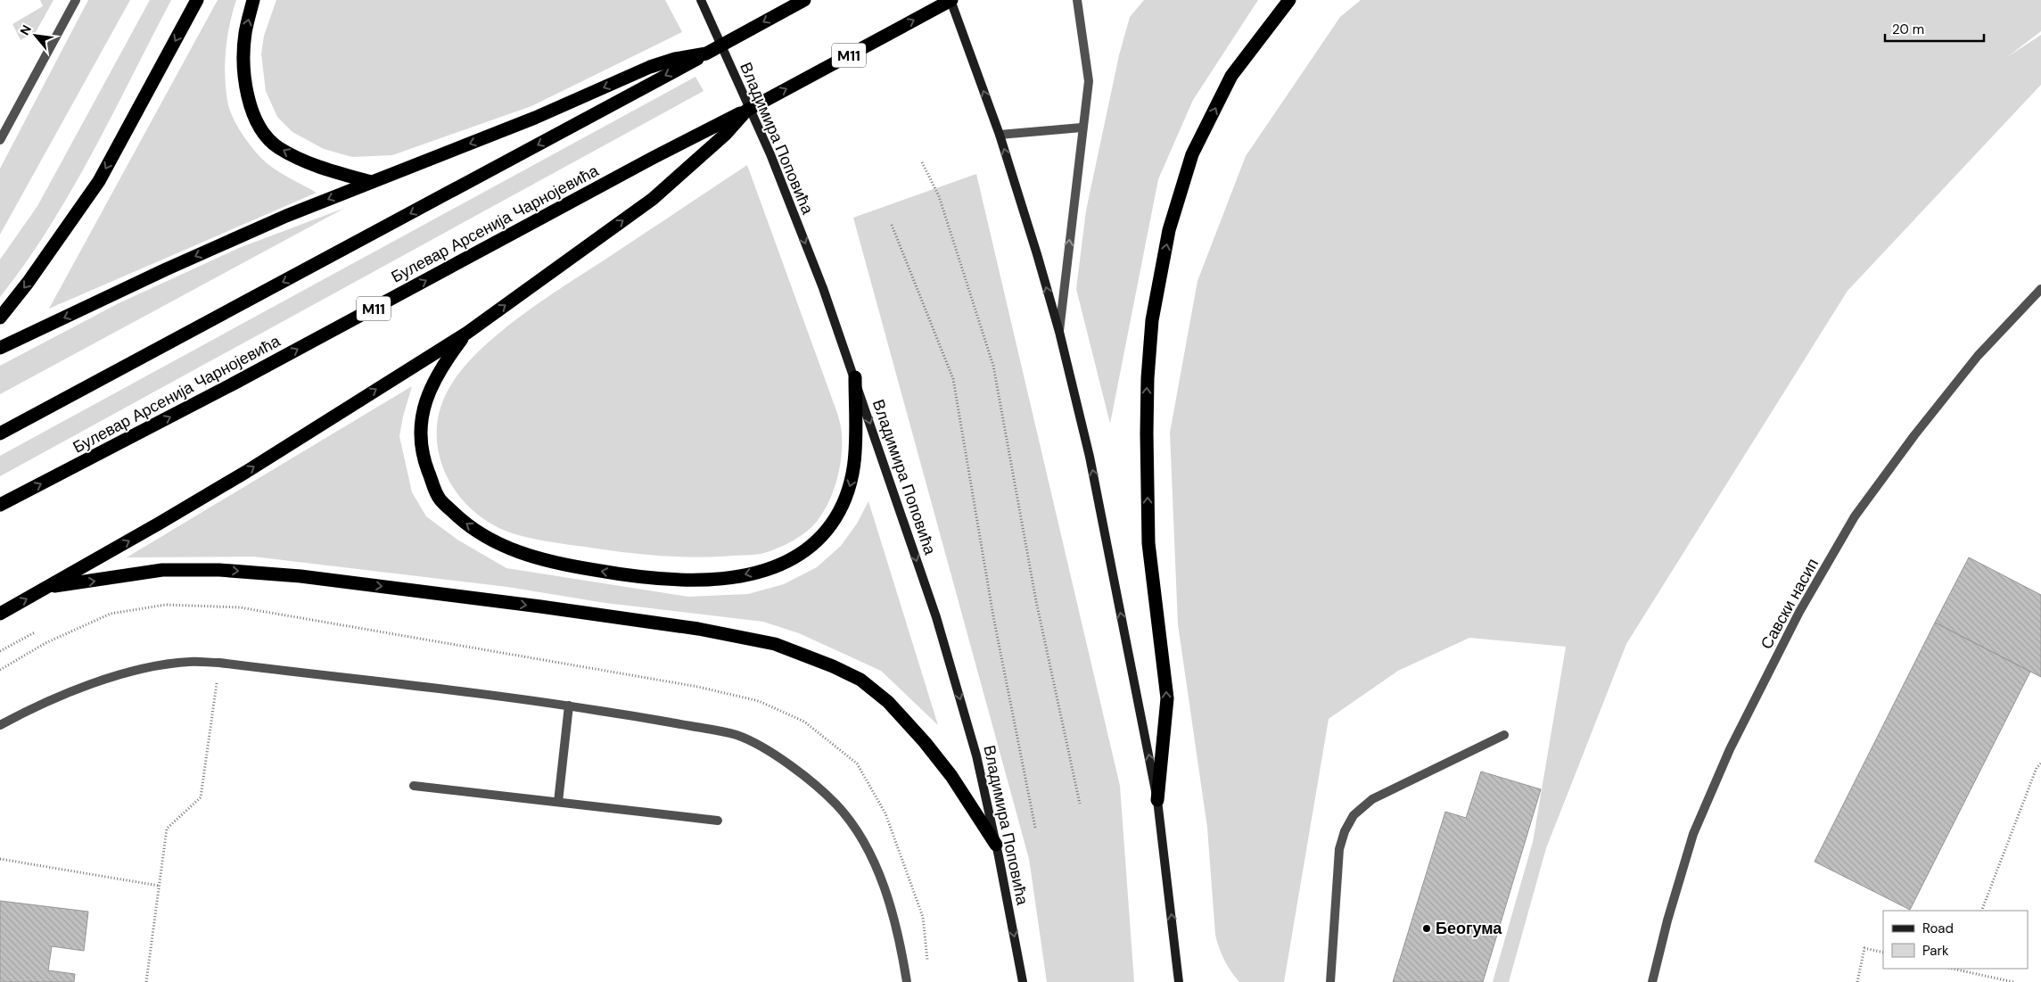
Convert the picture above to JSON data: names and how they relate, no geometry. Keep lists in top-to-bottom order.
{
  "streets": {
    "highway": ["M11", "Булевар Арсенија Чарнојевића"],
    "main road": ["Владимира Поповића"],
    "street": ["Савски насип"]
  },
  "crossings": [
    ["M11", "Булевар Арсенија Чарнојевића"]
  ],
  "one_way": ["Владимира Поповића"],
  "places": ["Беогума"],
  "legend": ["Road", "Park"],
  "scale_bar": "20 m",
  "north": "top left"
}
